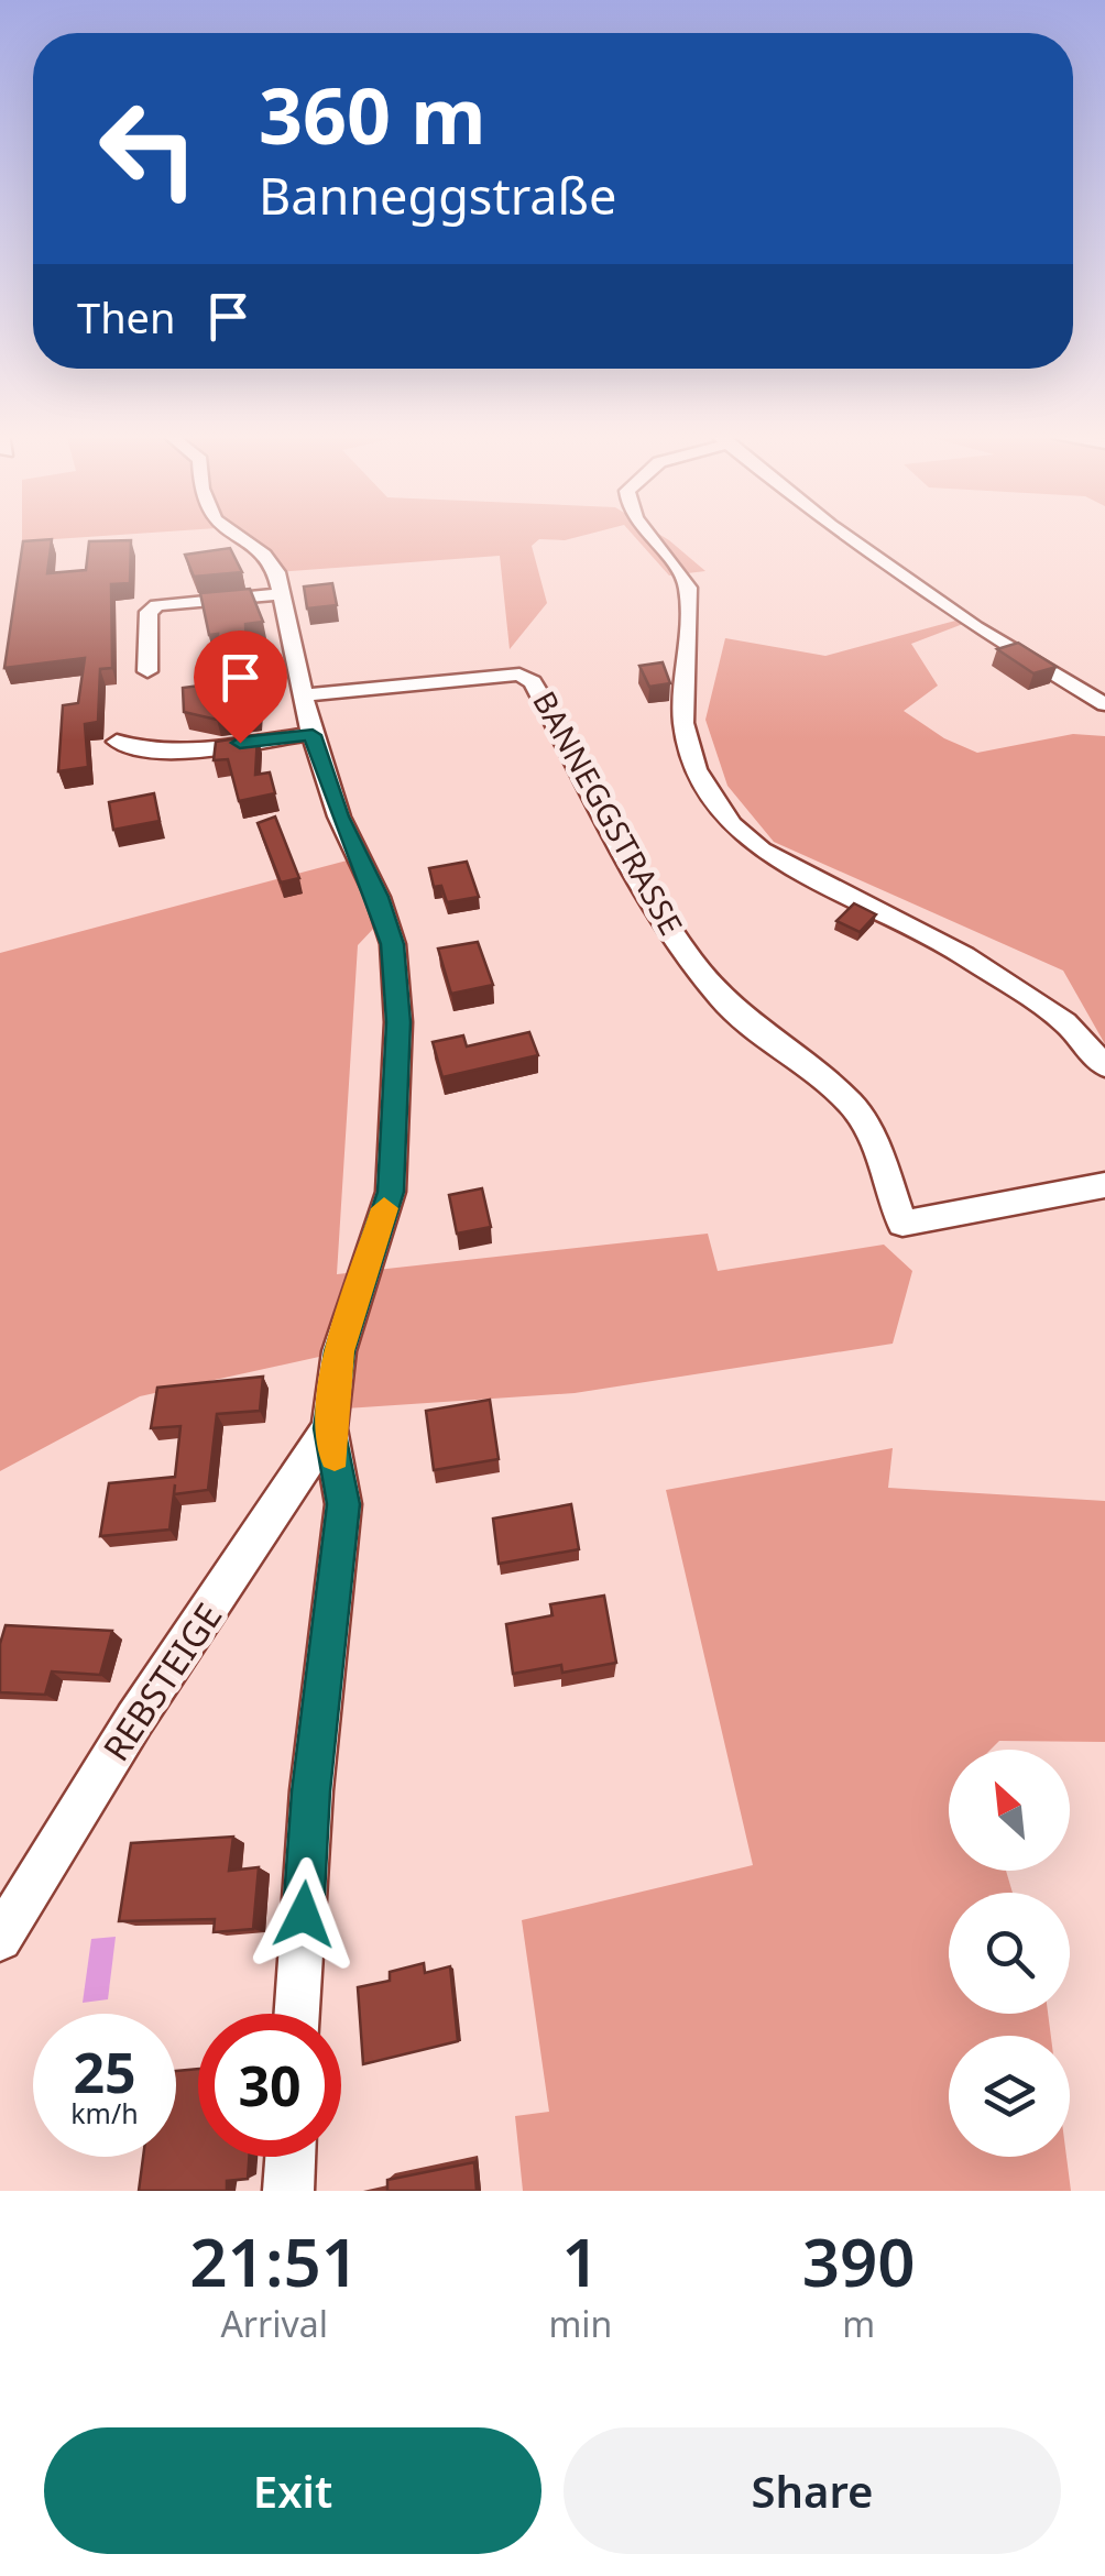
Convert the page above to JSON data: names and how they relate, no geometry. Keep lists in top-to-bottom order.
{
  "streets": {
    "street": ["BANNEGGSTRASSE", "REBSTEIGE"]
  },
  "north": "top left",
  "page": {
    "turn": ["360 m", "Banneggstraße"],
    "then": "Then",
    "speed": "25 km/h",
    "limit": "30",
    "eta": [
      "21:51",
      "Arrival",
      "1",
      "min",
      "390",
      "m"
    ],
    "buttons": ["Exit", "Share"]
  }
}
